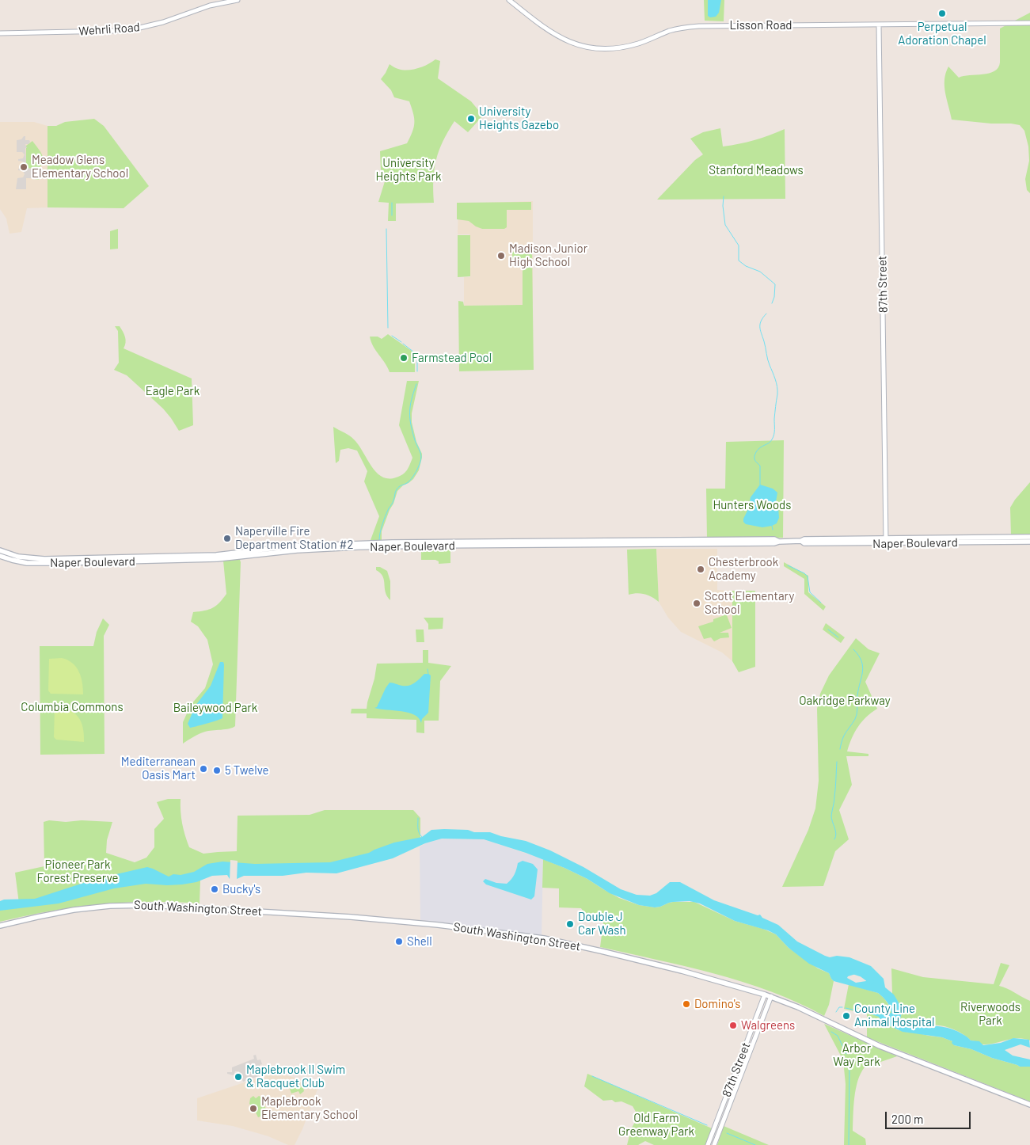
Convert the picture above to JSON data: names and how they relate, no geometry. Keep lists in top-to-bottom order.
{
  "streets": {
    "main road": ["Naper Boulevard", "South Washington Street"],
    "street": ["Lisson Road", "Wehrli Road", "87th Street"]
  },
  "crossings": [
    ["Lisson Road", "87th Street"],
    ["87th Street", "Naper Boulevard"],
    ["87th Street", "South Washington Street"]
  ],
  "parks": [
    "University Heights Park",
    "Stanford Meadows",
    "Eagle Park",
    "Hunters Woods",
    "Oakridge Parkway",
    "Columbia Commons",
    "Baileywood Park",
    "Pioneer Park Forest Preserve",
    "Riverwoods Park",
    "Arbor Way Park",
    "Old Farm Greenway Park"
  ],
  "places": [
    "Perpetual Adoration Chapel",
    "University Heights Gazebo",
    "Meadow Glens Elementary School",
    "Madison Junior High School",
    "Farmstead Pool",
    "Naperville Fire Department Station #2",
    "Chesterbrook Academy",
    "Scott Elementary School",
    "Mediterranean Oasis Mart",
    "5 Twelve",
    "Bucky's",
    "Double J Car Wash",
    "Shell",
    "Domino's",
    "County Line Animal Hospital",
    "Walgreens",
    "Maplebrook II Swim & Racquet Club",
    "Maplebrook Elementary School"
  ],
  "scale_bar": "200 m"
}
